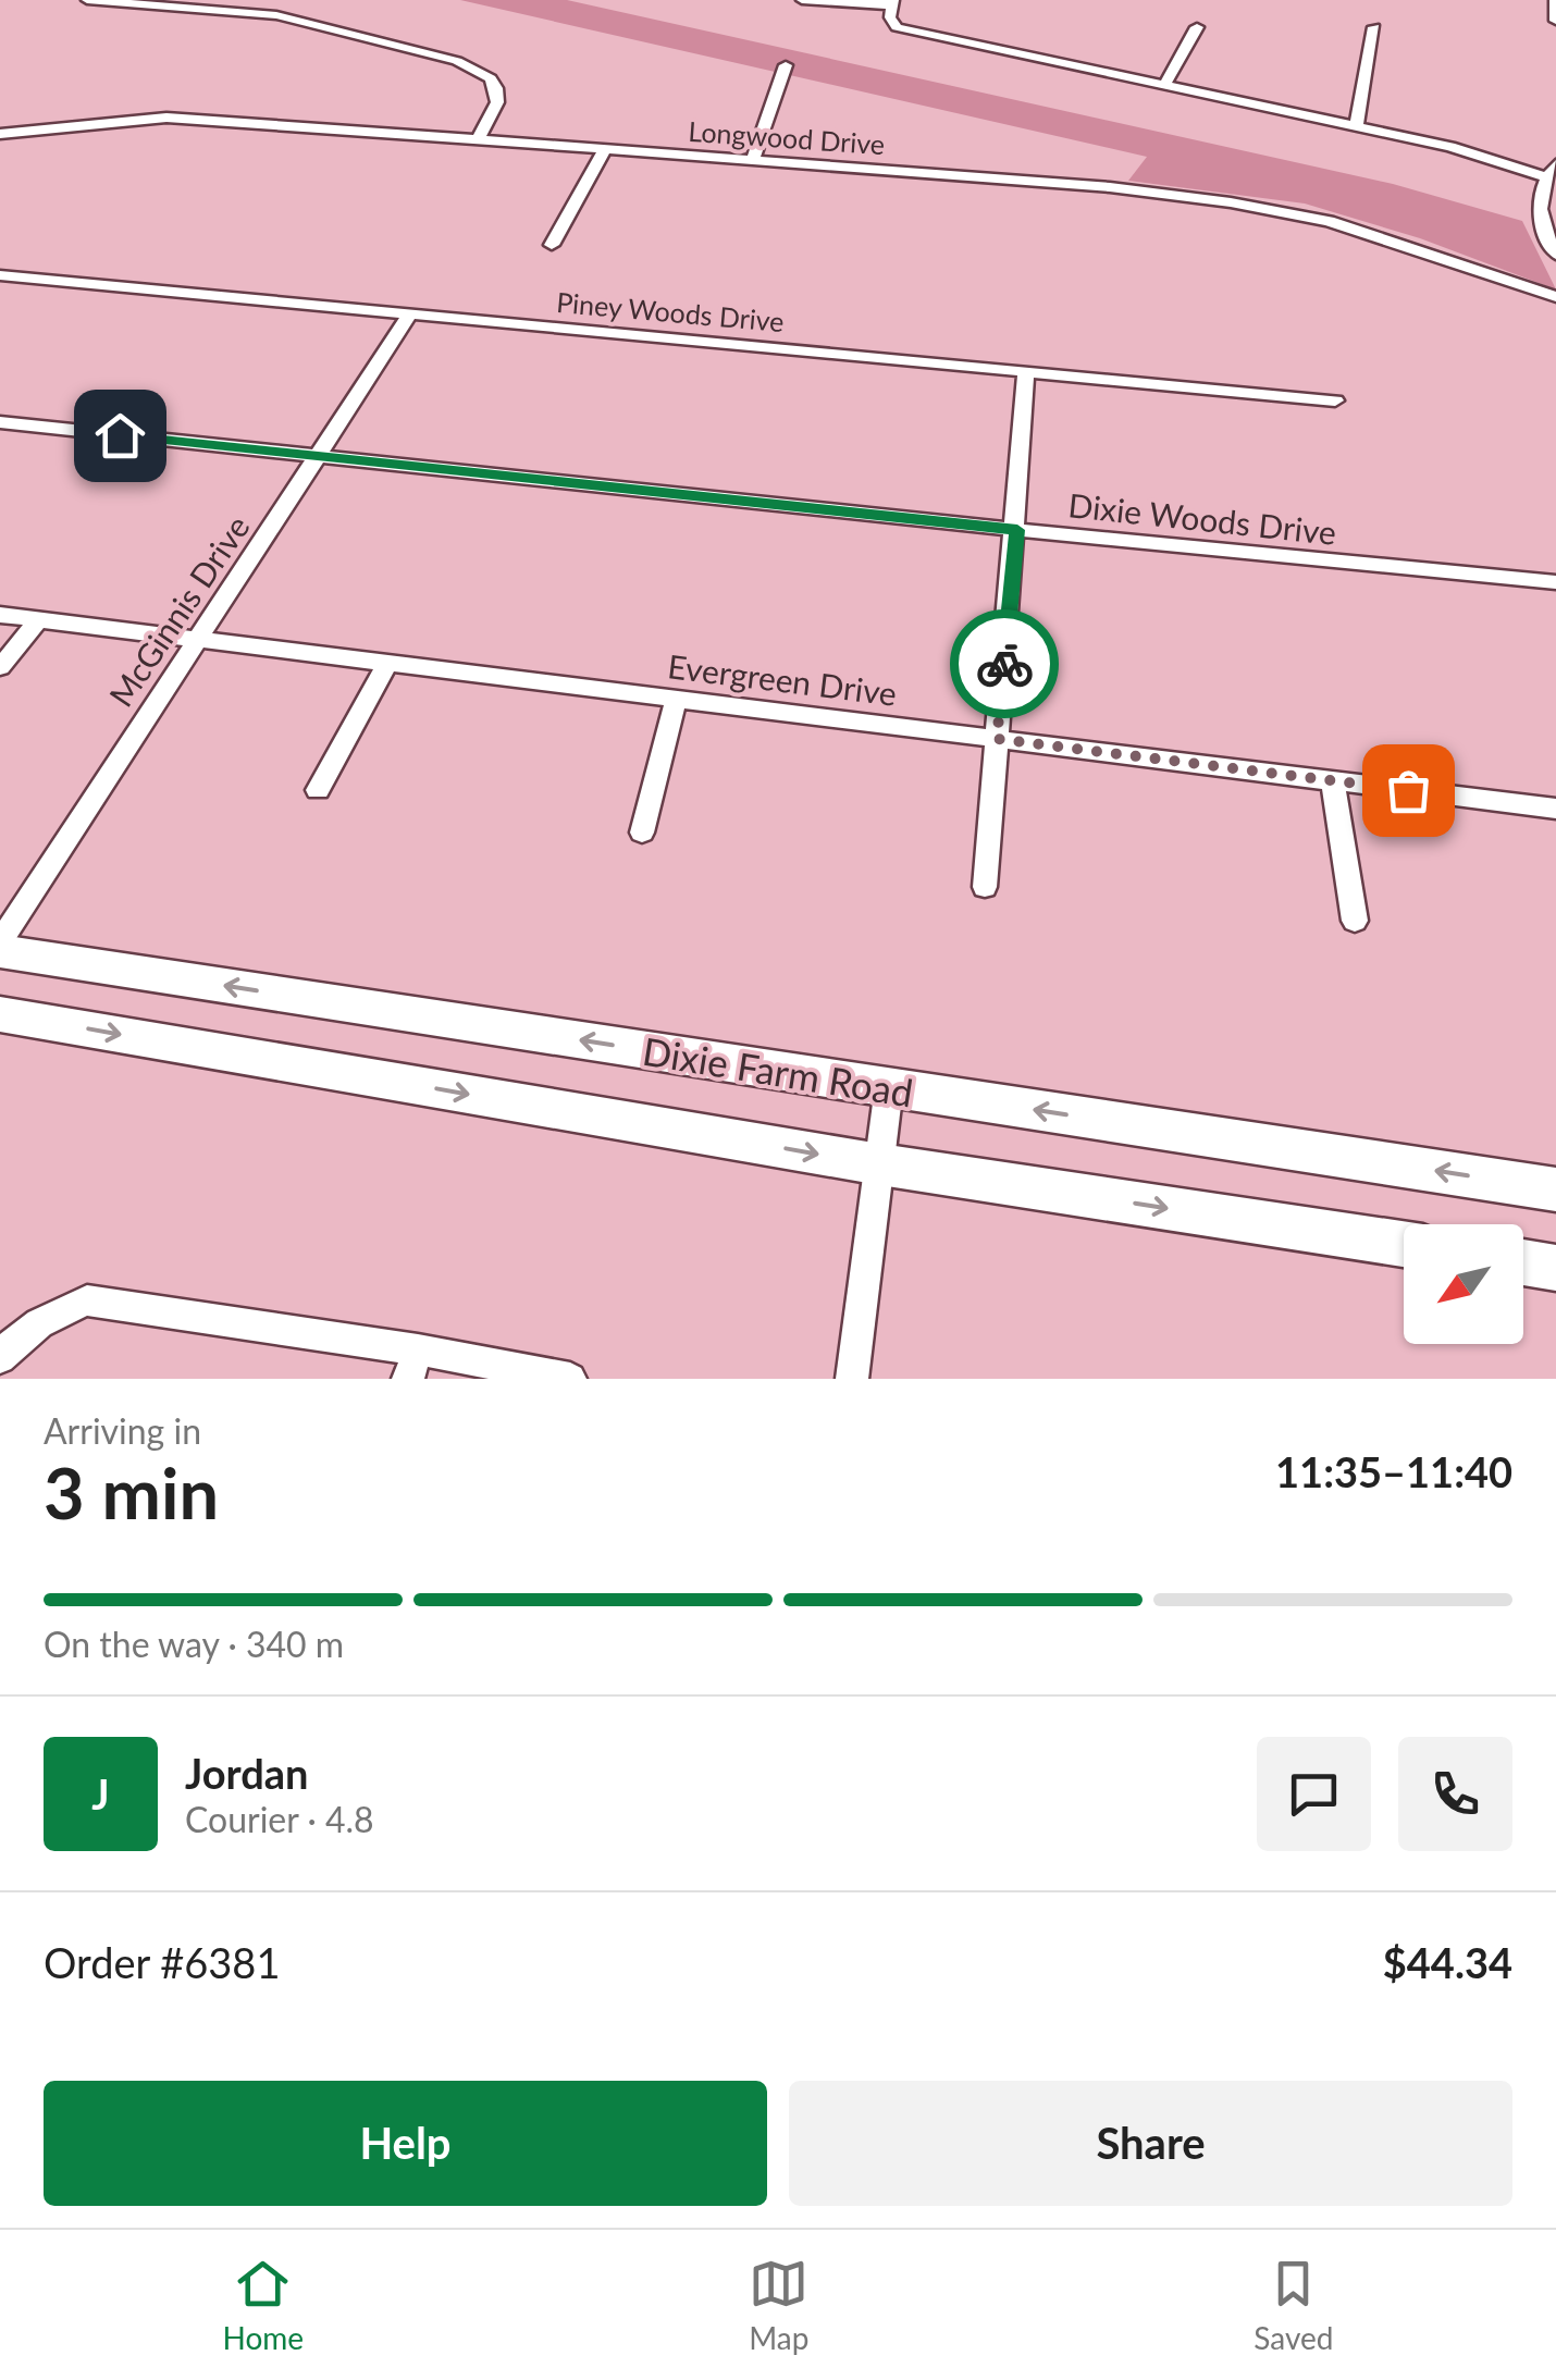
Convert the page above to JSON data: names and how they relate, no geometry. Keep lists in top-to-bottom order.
{
  "streets": {
    "main road": ["Dixie Farm Road"],
    "street": [
      "Longwood Drive",
      "Piney Woods Drive",
      "Dixie Woods Drive",
      "McGinnis Drive",
      "Evergreen Drive"
    ]
  },
  "crossings": [
    ["Piney Woods Drive", "McGinnis Drive"],
    ["Dixie Woods Drive", "McGinnis Drive"],
    ["McGinnis Drive", "Evergreen Drive"]
  ],
  "north": "bottom left",
  "page": {
    "heading": ["3 min", "Arriving in", "11:35–11:40"],
    "panel": [
      "Jordan",
      "Courier · 4.8",
      "Order #6381",
      "$44.34"
    ],
    "bar": "On the way · 340 m",
    "round": "J",
    "buttons": ["Help", "Share"],
    "tabs": ["Home", "Map", "Saved"]
  }
}
